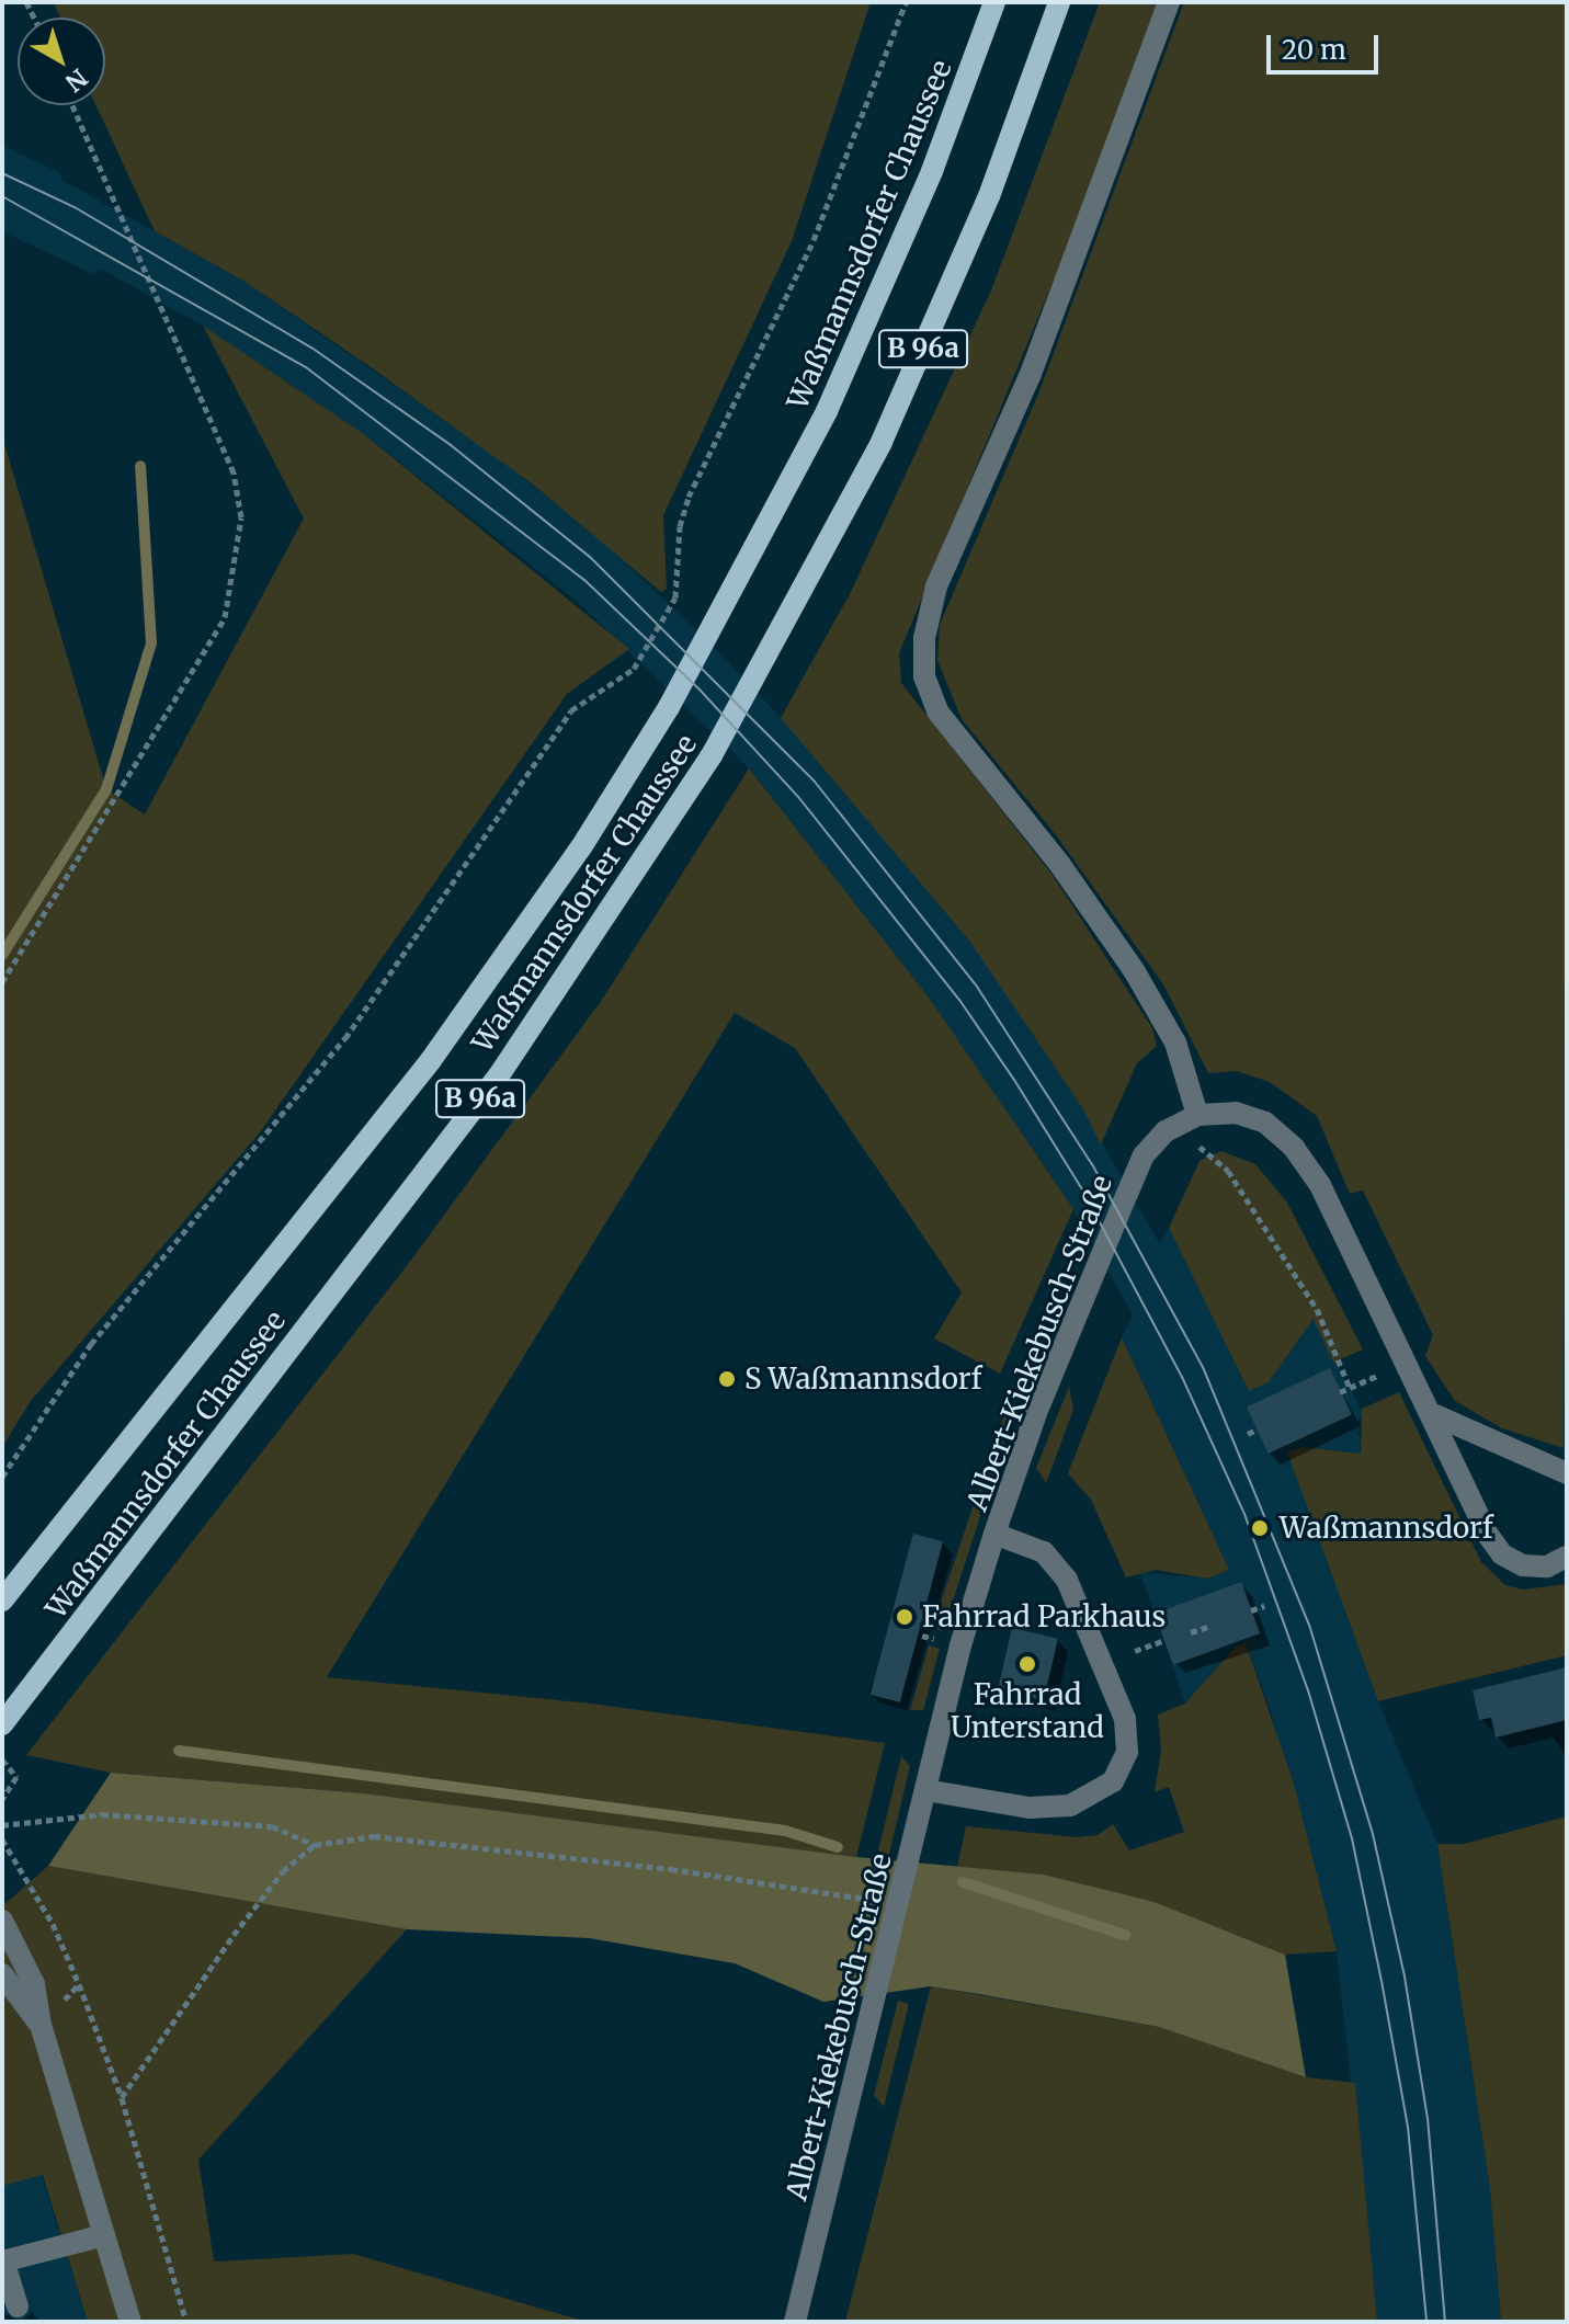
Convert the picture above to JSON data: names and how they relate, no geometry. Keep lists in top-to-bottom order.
{
  "streets": {
    "main road": ["Waßmannsdorfer Chaussee", "B 96a"],
    "street": ["Albert-Kiekebusch-Straße"]
  },
  "places": [
    "S Waßmannsdorf",
    "Waßmannsdorf",
    "Fahrrad Parkhaus",
    "Fahrrad Unterstand"
  ],
  "scale_bar": "20 m",
  "north": "bottom right"
}
